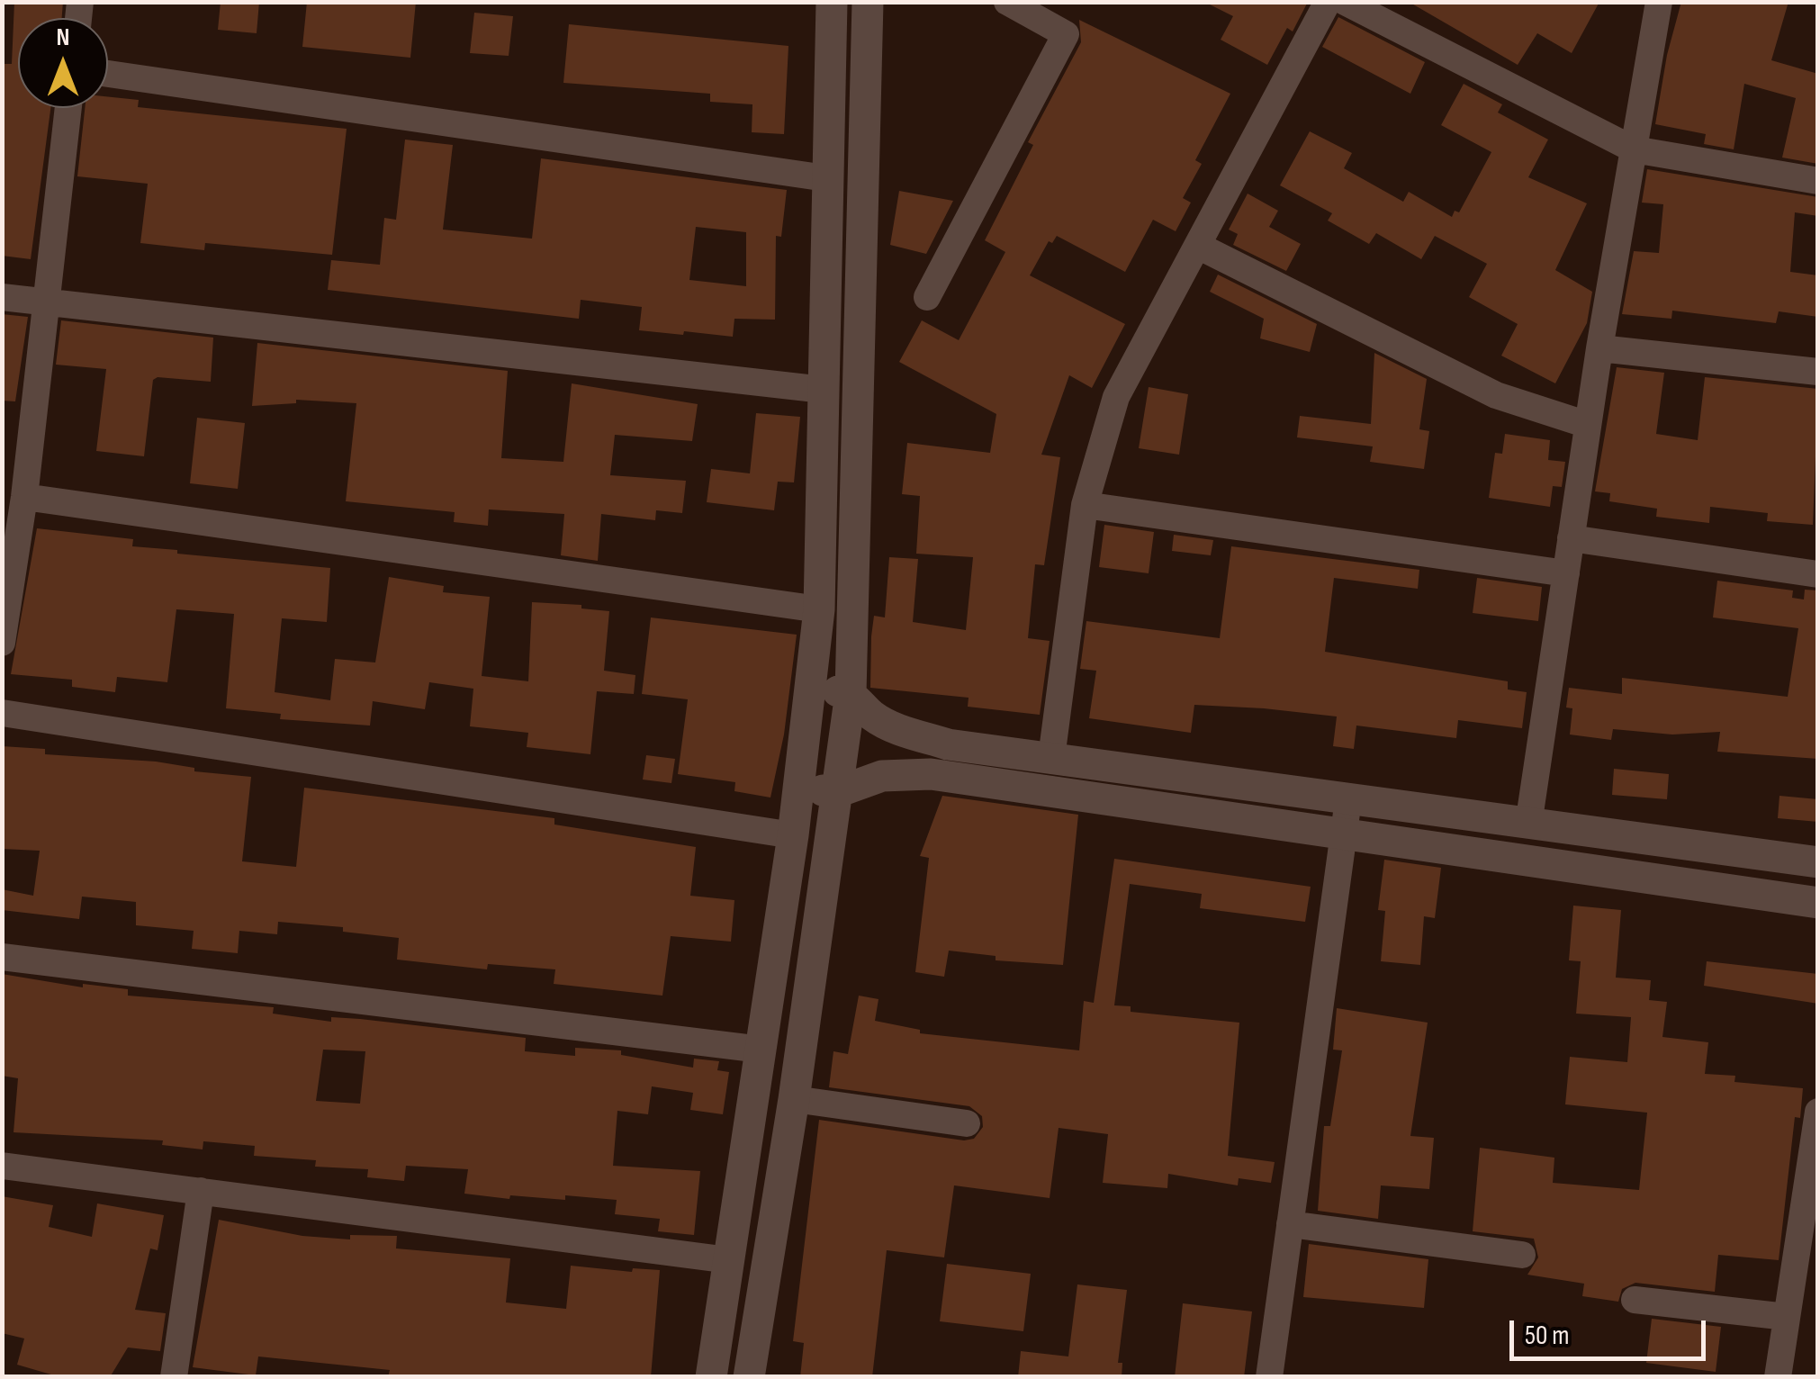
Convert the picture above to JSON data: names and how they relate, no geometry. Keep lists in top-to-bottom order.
{
  "scale_bar": "50 m",
  "north": "top"
}
